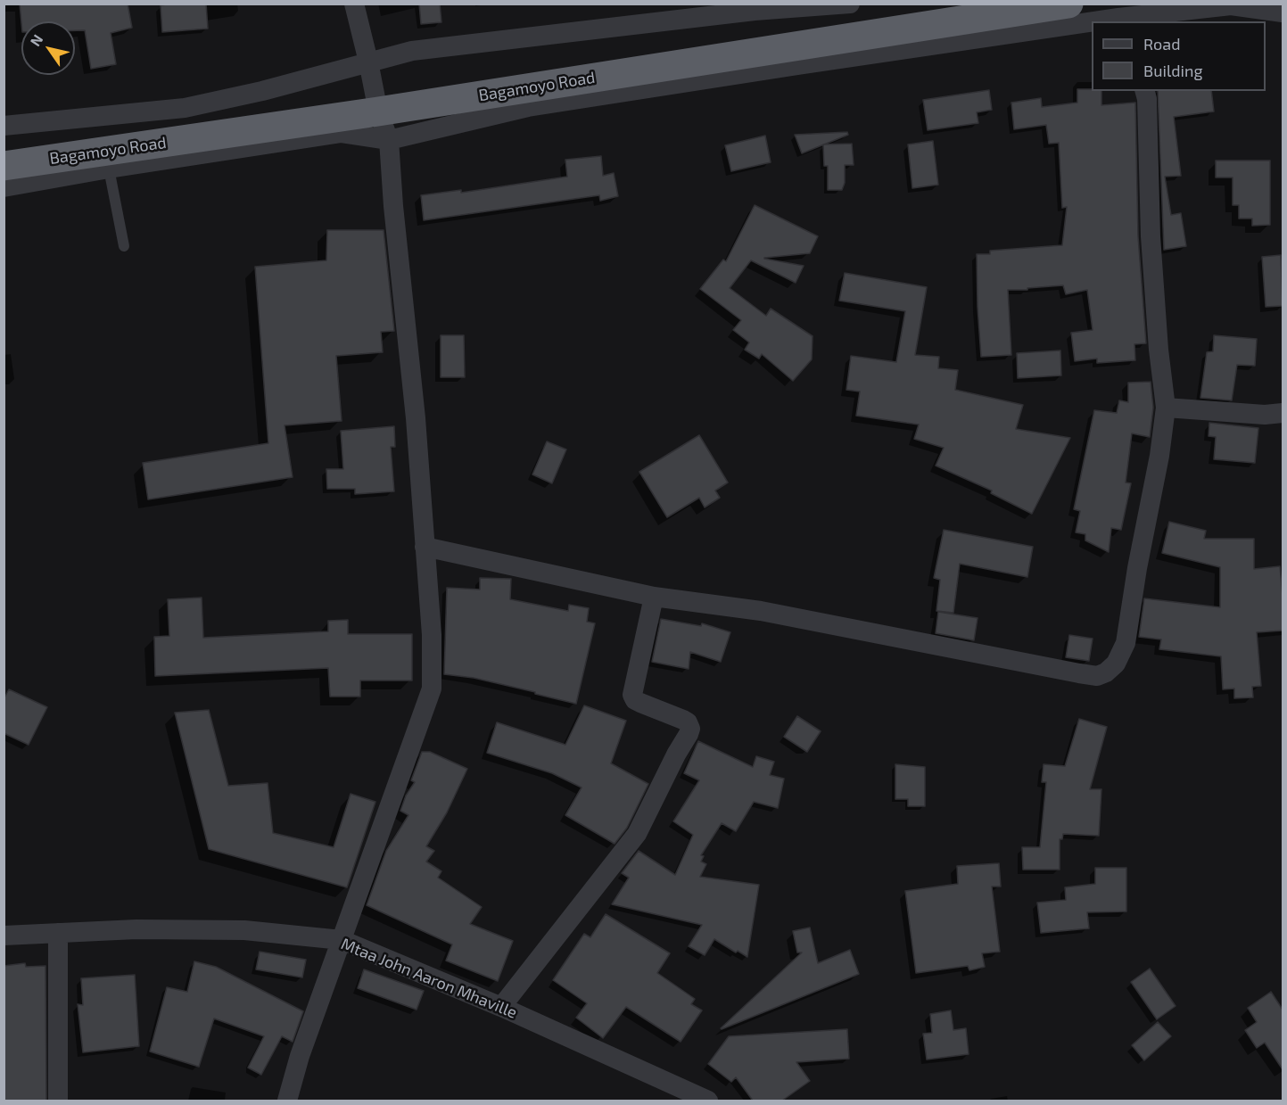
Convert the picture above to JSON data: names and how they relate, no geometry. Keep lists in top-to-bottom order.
{
  "streets": {
    "highway": ["Bagamoyo Road"],
    "street": ["Mtaa John Aaron Mhaville"]
  },
  "legend": ["Road", "Building"],
  "north": "top left"
}
